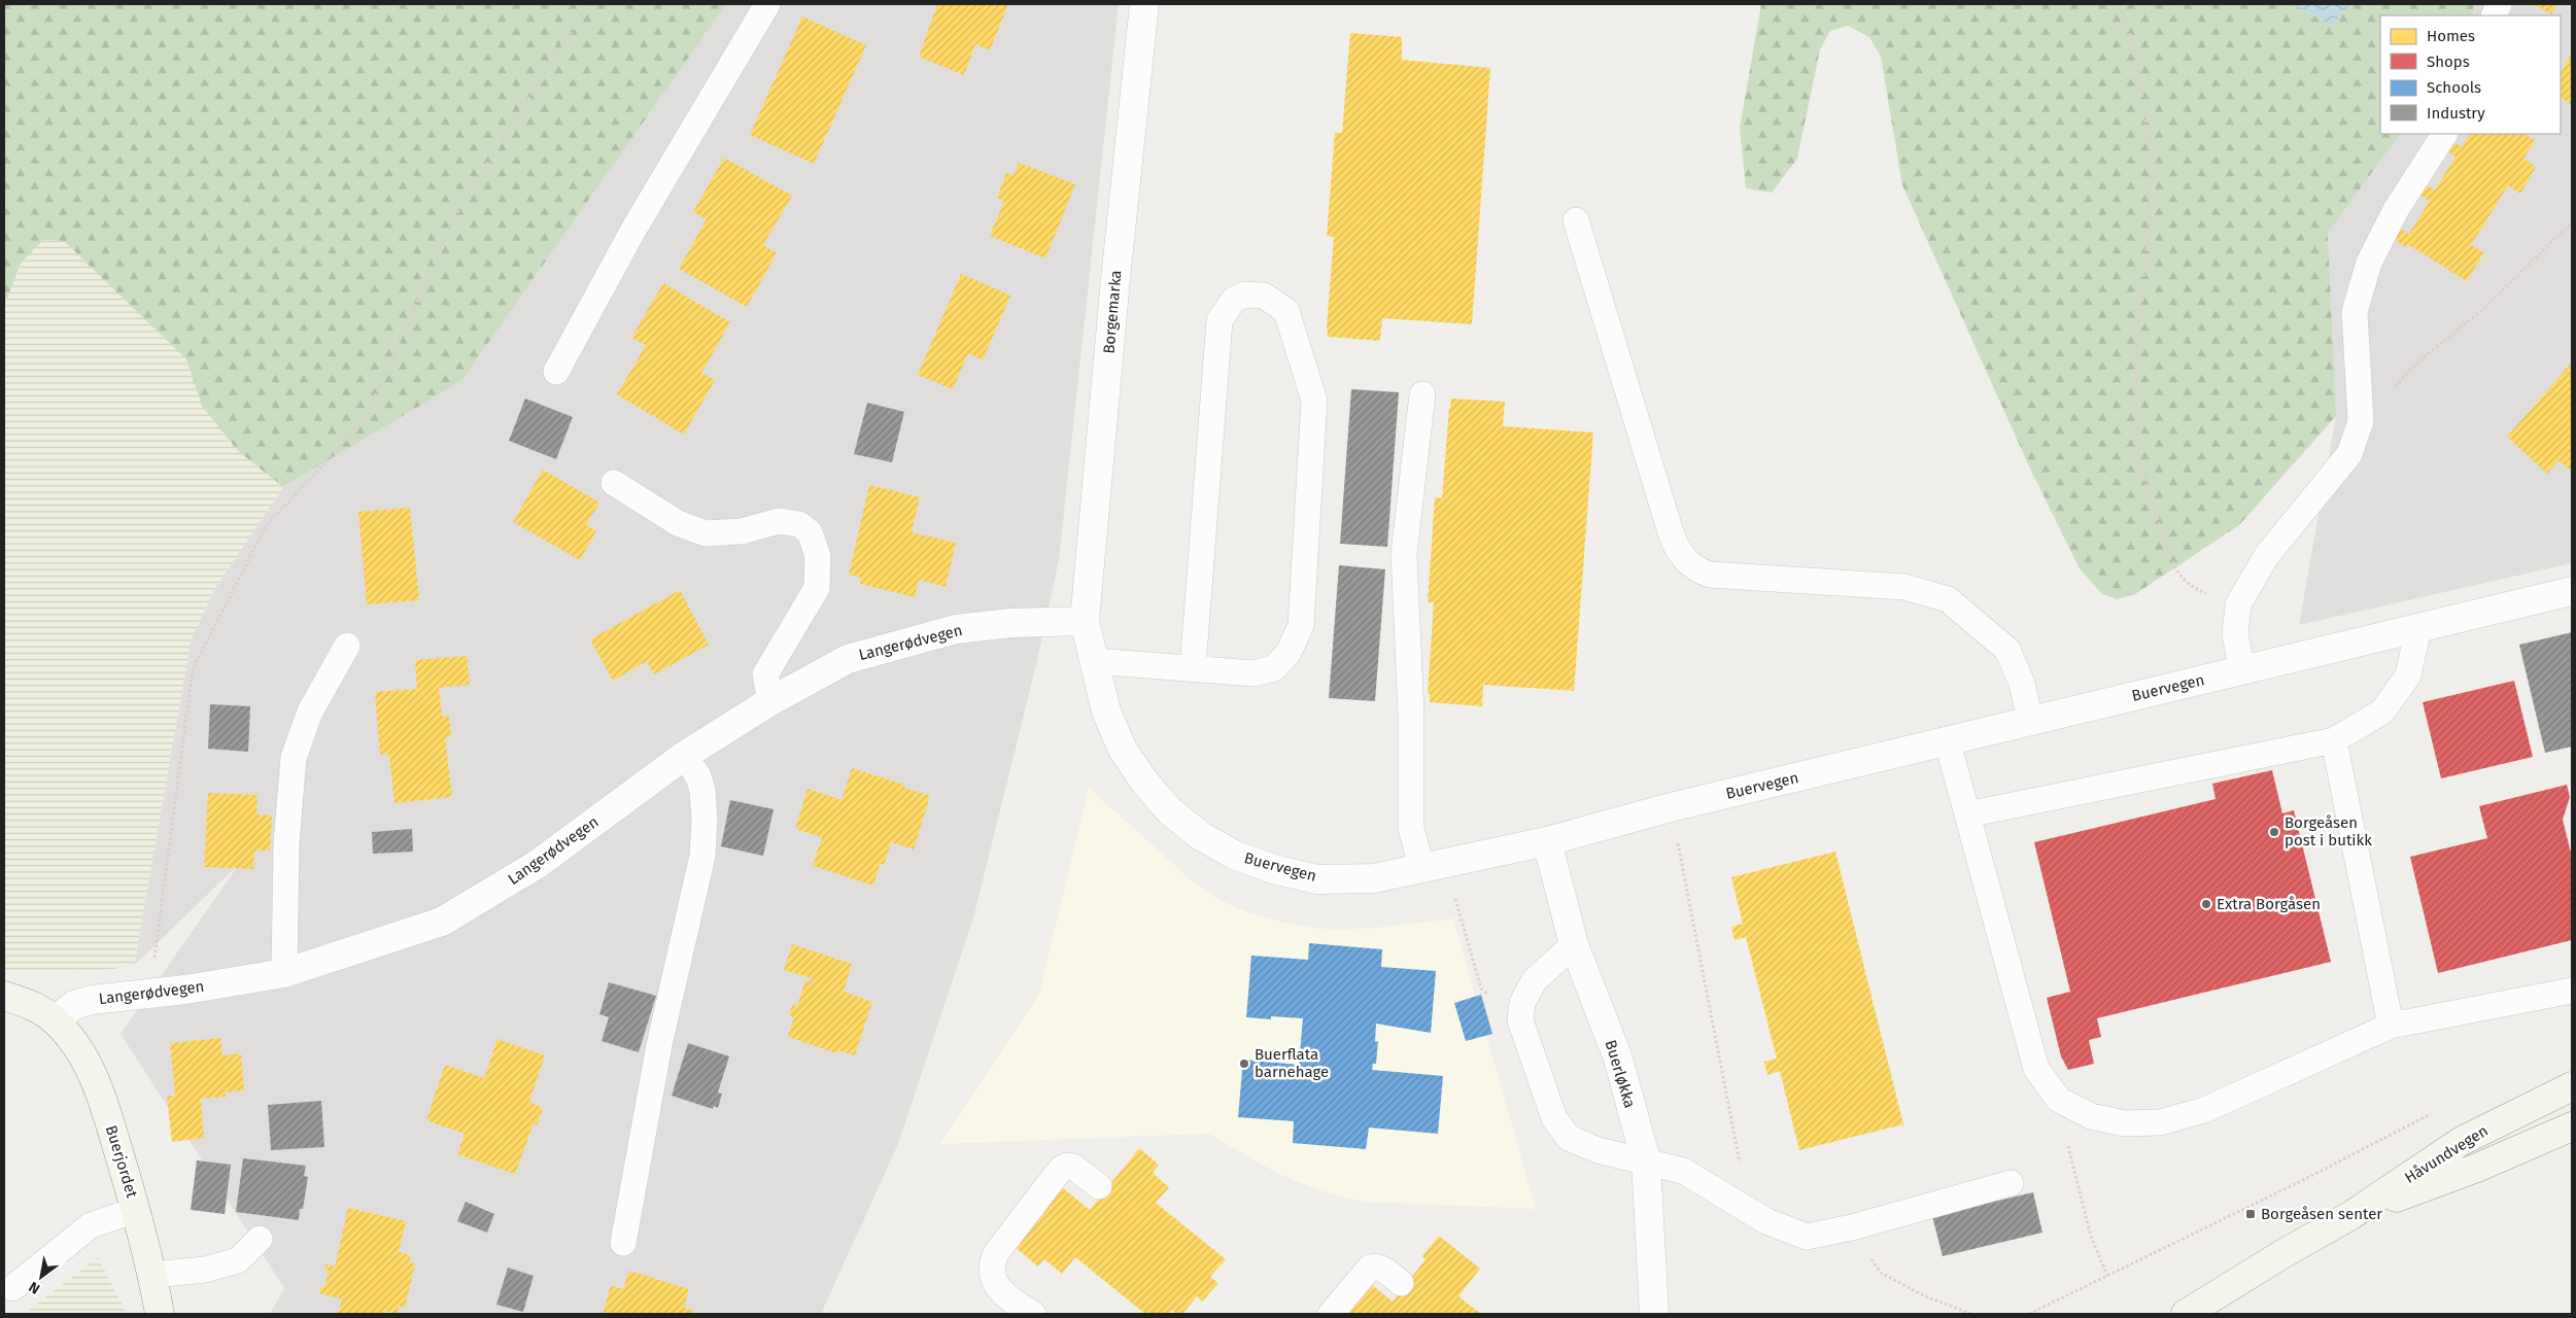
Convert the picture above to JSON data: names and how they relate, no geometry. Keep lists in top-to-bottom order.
{
  "streets": {
    "main road": ["Håvundvegen", "Buerjordet"],
    "street": [
      "Borgemarka",
      "Langerødvegen",
      "Buervegen",
      "Buerløkka"
    ]
  },
  "crossings": [
    ["Borgemarka", "Langerødvegen"],
    ["Borgemarka", "Buervegen"],
    ["Langerødvegen", "Buervegen"],
    ["Langerødvegen", "Buerjordet"],
    ["Buervegen", "Buerløkka"]
  ],
  "places": {
    "other": ["Borgeåsen post i butikk", "Extra Borgåsen", "Buerflata barnehage"],
    "transit": ["Borgeåsen senter"]
  },
  "legend": [
    "Homes",
    "Shops",
    "Schools",
    "Industry"
  ],
  "north": "bottom left"
}
